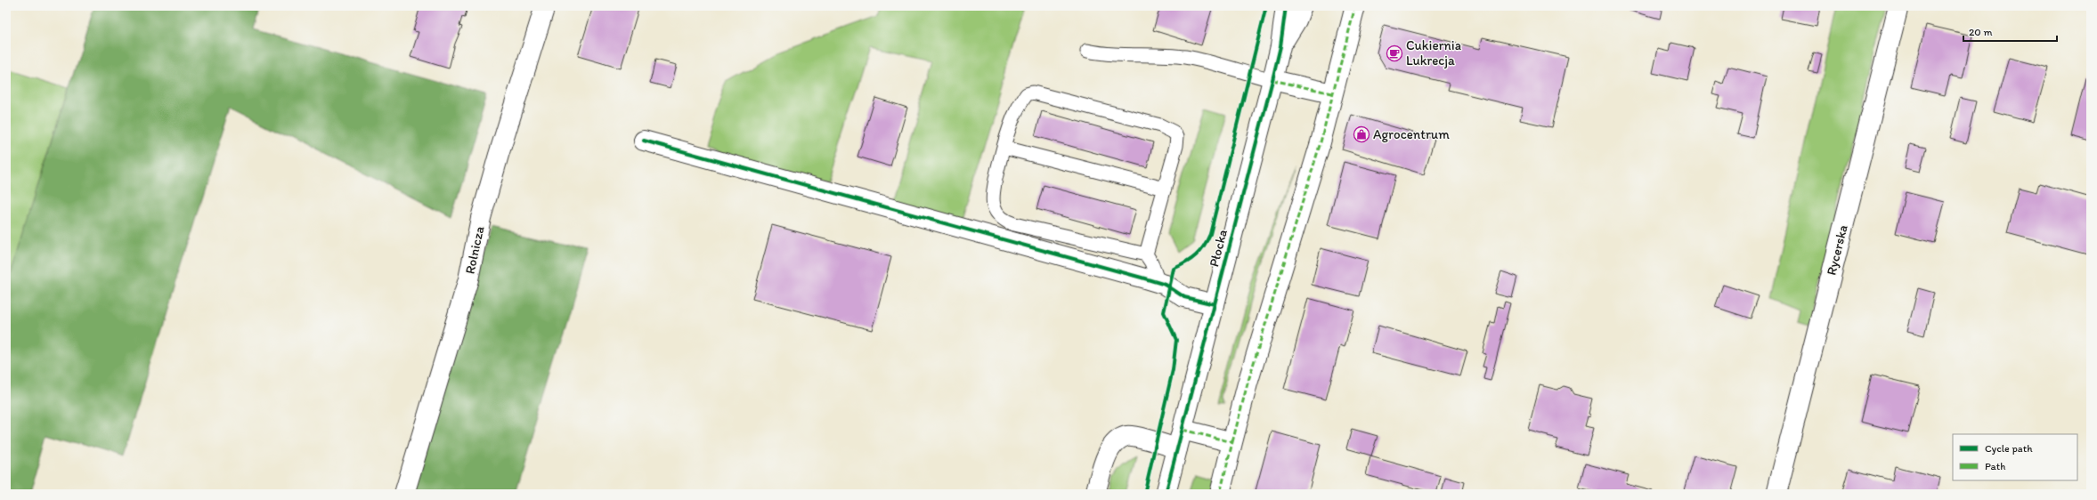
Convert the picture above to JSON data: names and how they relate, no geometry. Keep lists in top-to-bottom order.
{
  "streets": {
    "street": ["Płocka", "Rolnicza", "Rycerska"]
  },
  "places": {
    "cafe": ["Cukiernia Lukrecja"],
    "shop": ["Agrocentrum"]
  },
  "legend": ["Cycle path", "Path"],
  "scale_bar": "20 m"
}
